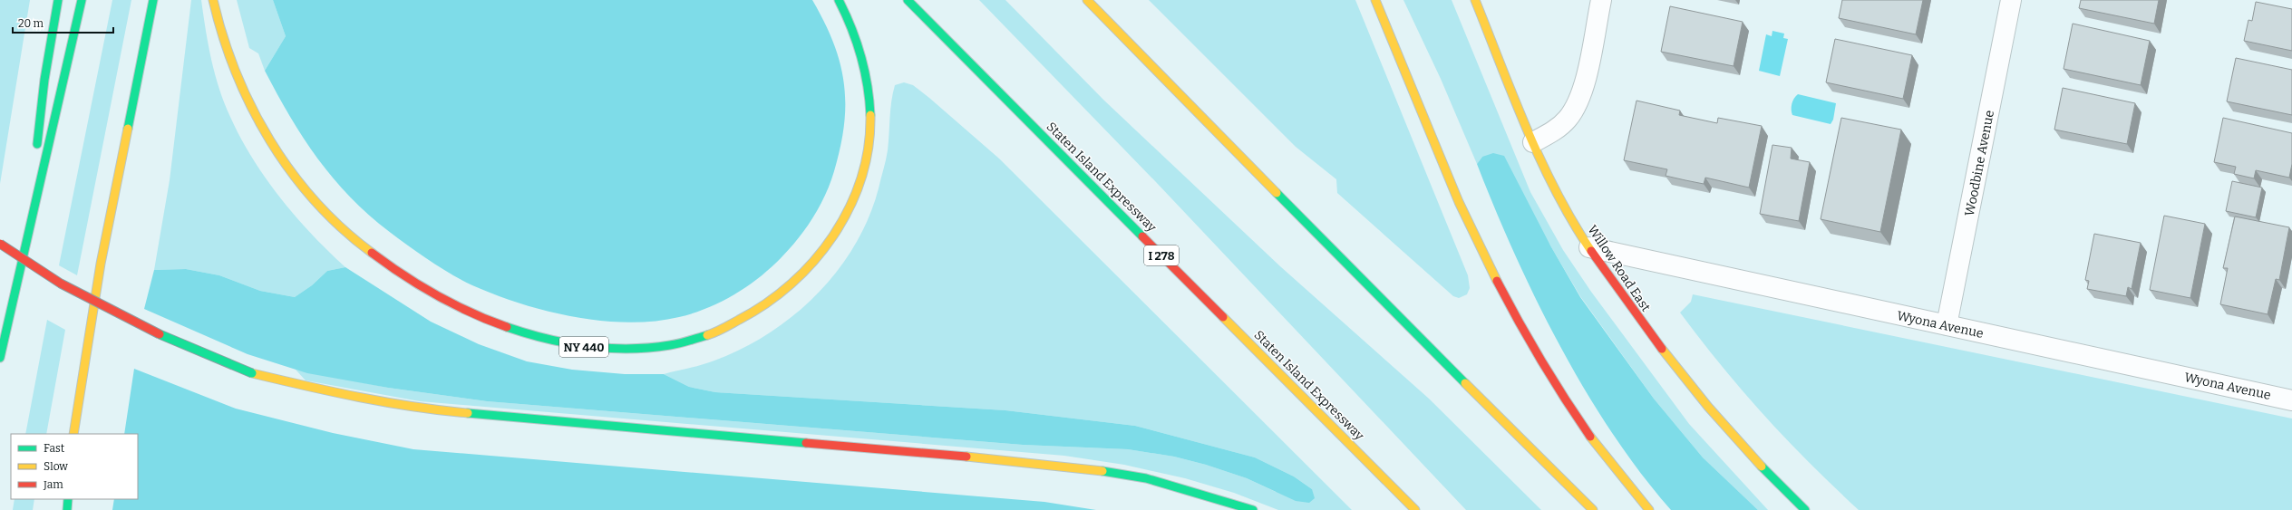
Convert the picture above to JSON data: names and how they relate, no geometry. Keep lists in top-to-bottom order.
{
  "streets": {
    "main road": [
      "Staten Island Expressway",
      "I 278",
      "Willow Road East",
      "NY 440"
    ],
    "street": ["Woodbine Avenue", "Wyona Avenue"]
  },
  "crossings": [
    ["Woodbine Avenue", "Wyona Avenue"],
    ["Willow Road East", "Wyona Avenue"]
  ],
  "legend": ["Fast", "Slow", "Jam"],
  "scale_bar": "20 m"
}
